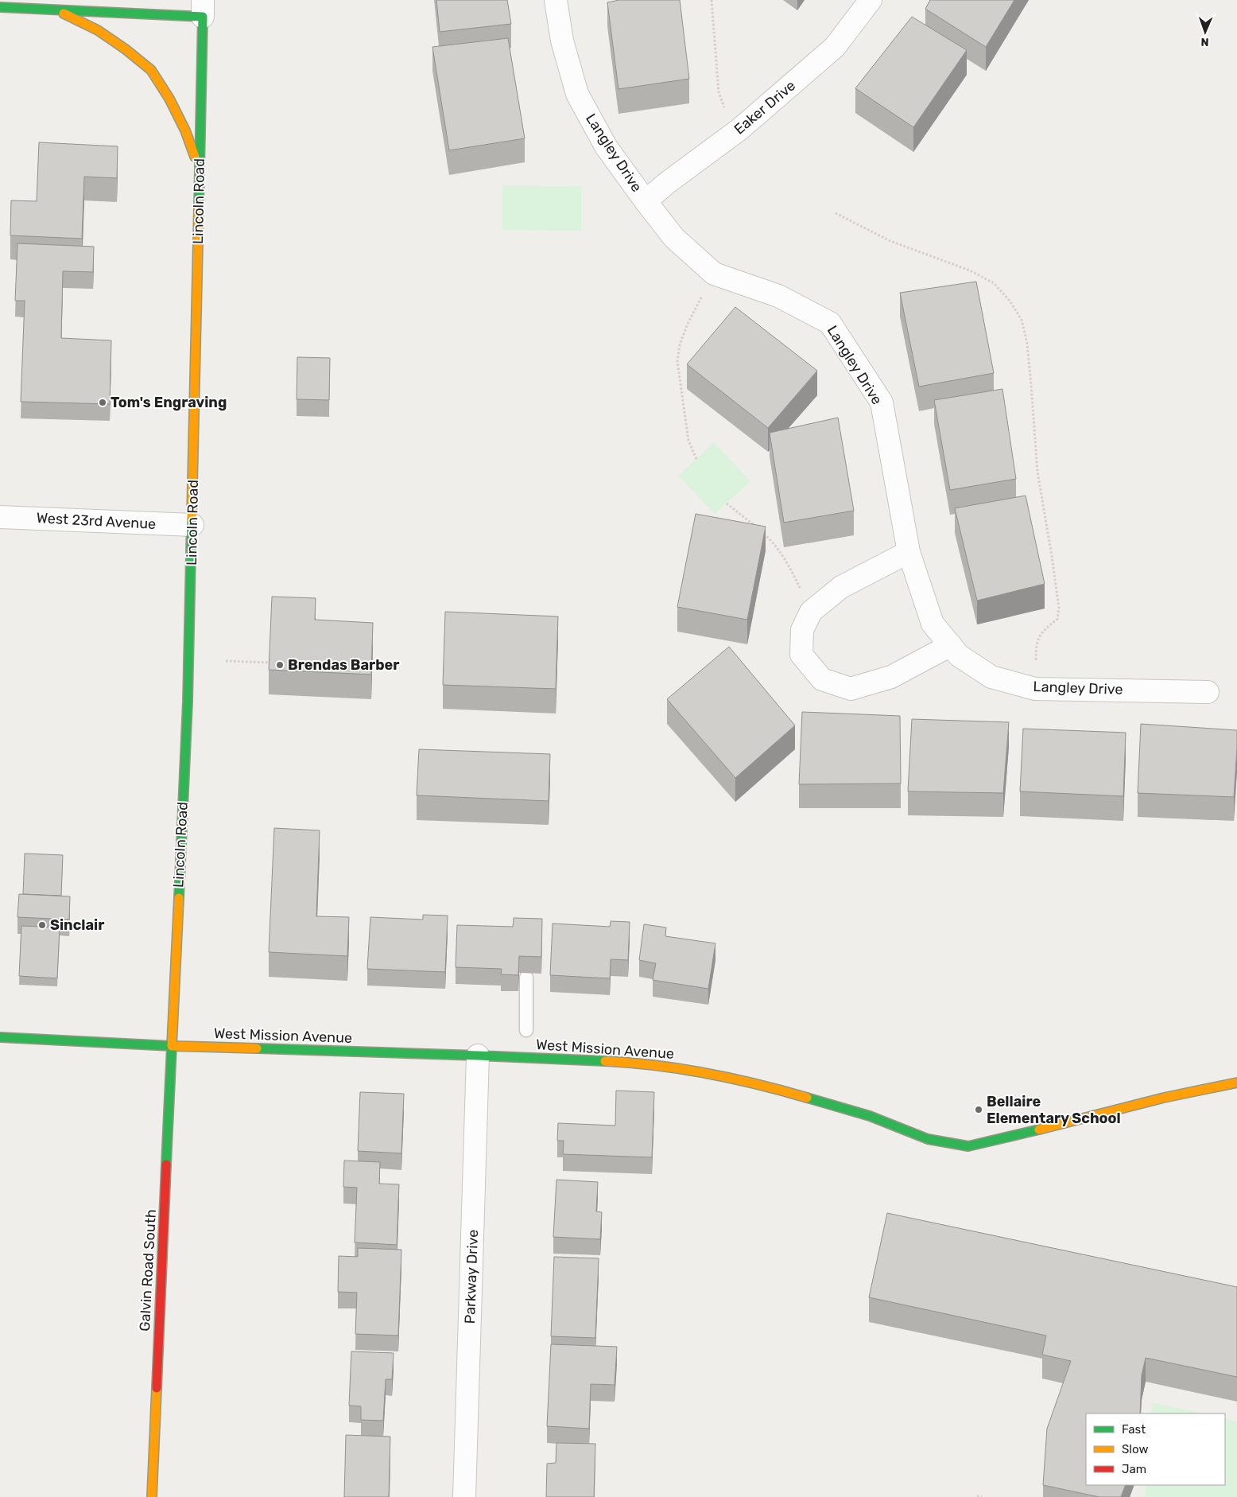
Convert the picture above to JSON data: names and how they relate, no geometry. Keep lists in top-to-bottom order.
{
  "streets": {
    "street": [
      "Eaker Drive",
      "Langley Drive",
      "Lincoln Road",
      "West 23rd Avenue",
      "West Mission Avenue",
      "Galvin Road South",
      "Parkway Drive"
    ]
  },
  "crossings": [
    ["Eaker Drive", "Langley Drive"],
    ["Lincoln Road", "West 23rd Avenue"],
    ["Lincoln Road", "West Mission Avenue"],
    ["Lincoln Road", "Galvin Road South"],
    ["West Mission Avenue", "Galvin Road South"],
    ["West Mission Avenue", "Parkway Drive"]
  ],
  "places": [
    "Tom's Engraving",
    "Brendas Barber",
    "Sinclair",
    "Bellaire Elementary School"
  ],
  "legend": ["Fast", "Slow", "Jam"],
  "north": "bottom"
}
